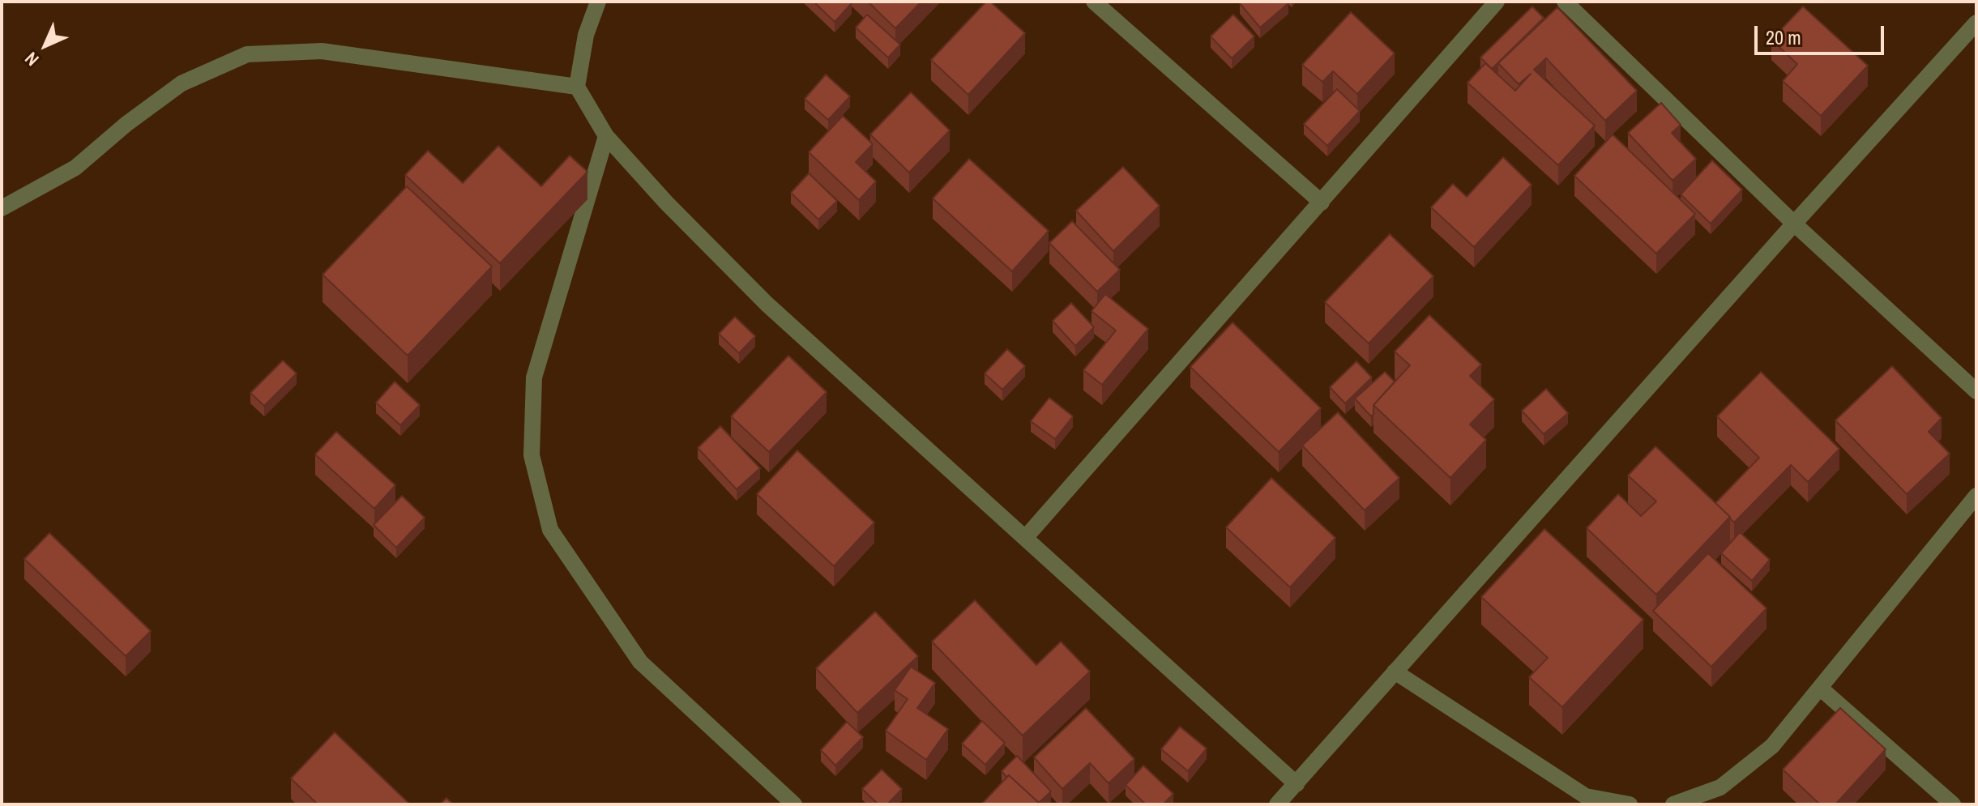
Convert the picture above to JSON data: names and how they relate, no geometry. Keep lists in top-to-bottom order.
{
  "scale_bar": "20 m",
  "north": "bottom left"
}
